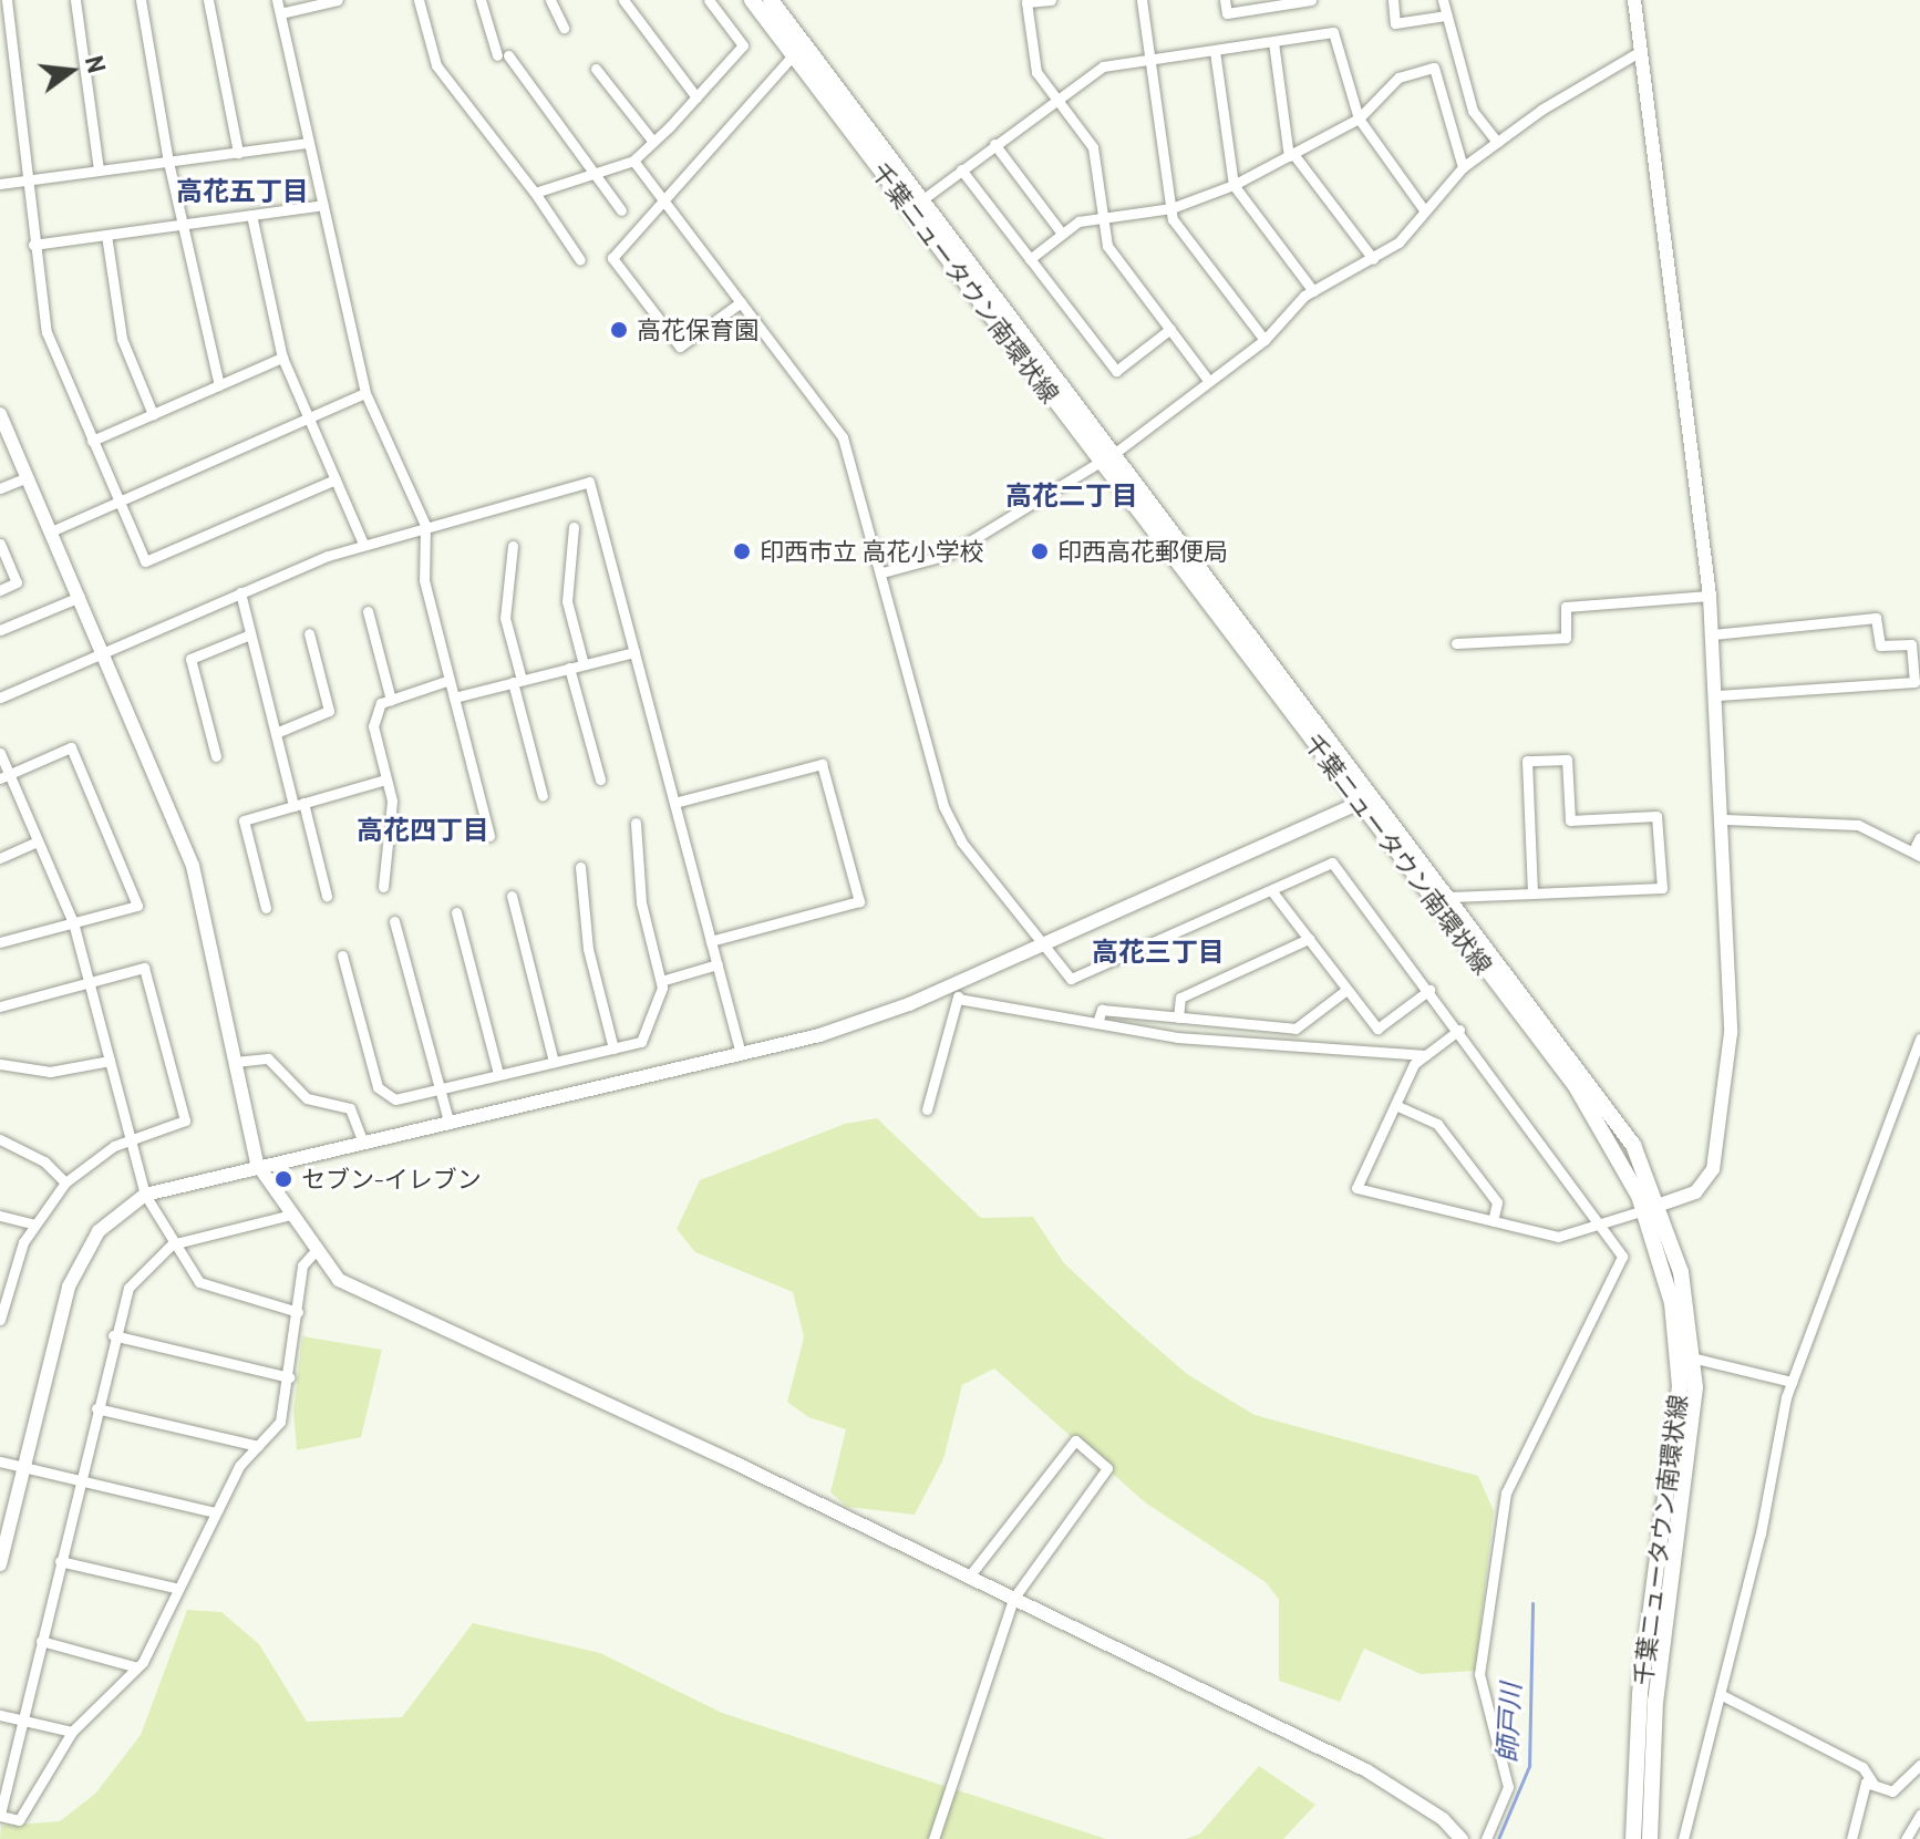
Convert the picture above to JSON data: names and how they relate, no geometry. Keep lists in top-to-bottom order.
{
  "streets": {
    "main road": ["千葉ニュータウン南環状線"]
  },
  "districts": [
    "高花五丁目",
    "高花二丁目",
    "高花四丁目",
    "高花三丁目"
  ],
  "water": ["師戸川"],
  "places": [
    "高花保育園",
    "印西市立 高花小学校",
    "印西高花郵便局",
    "セブン-イレブン"
  ],
  "north": "right"
}
